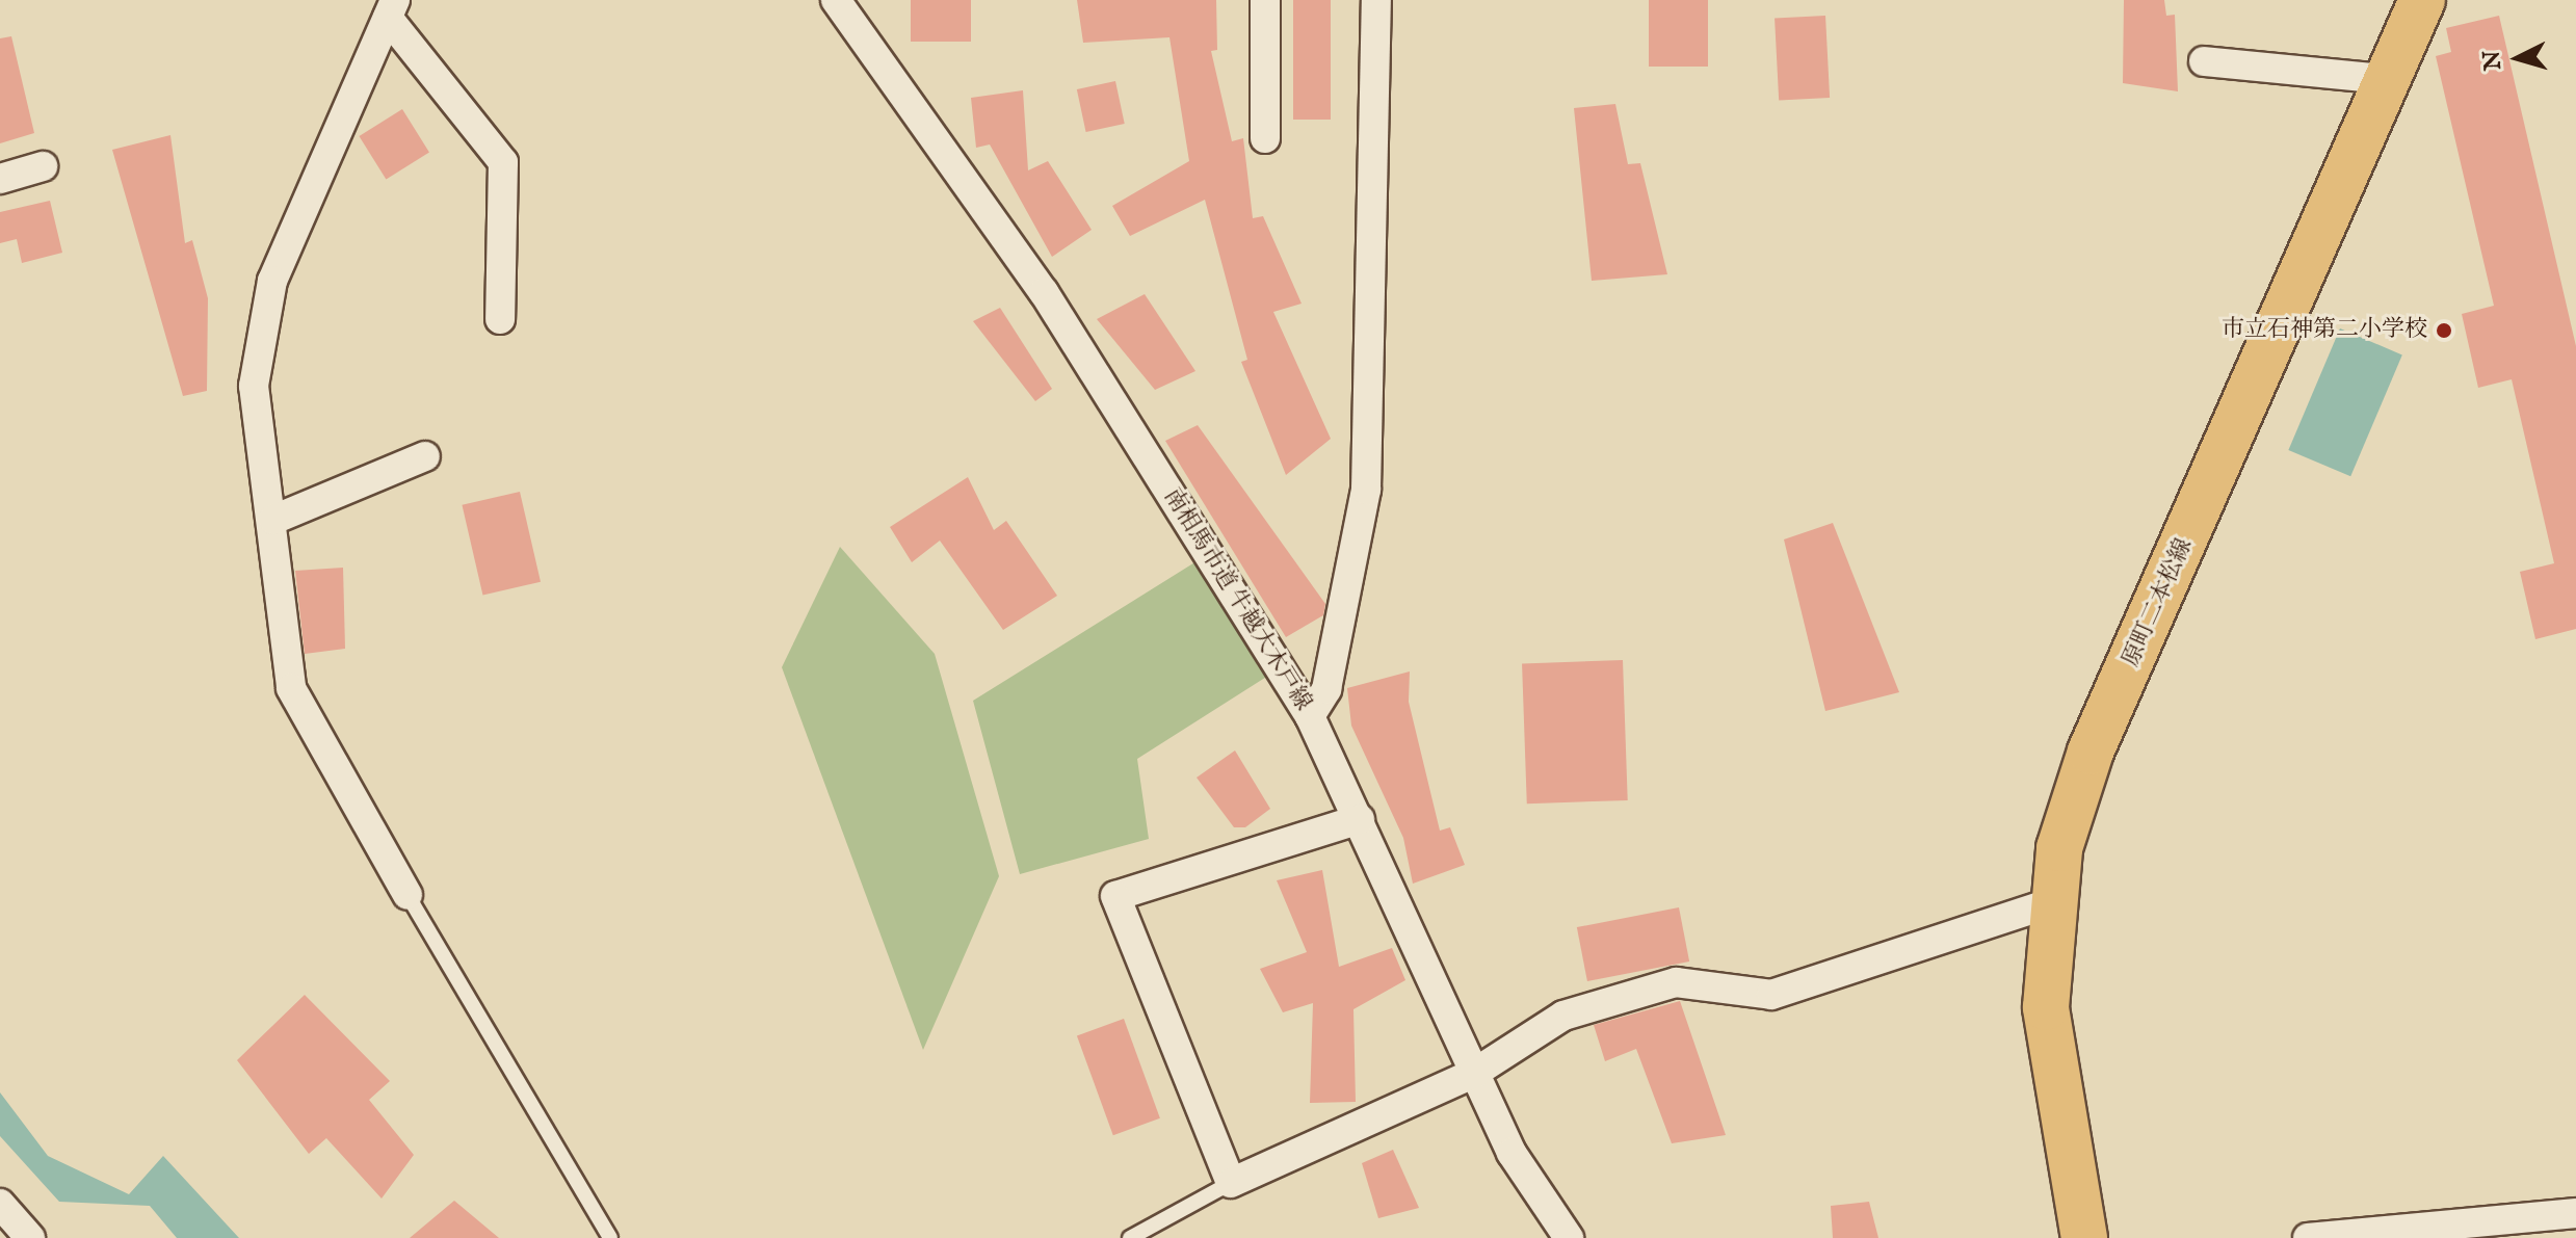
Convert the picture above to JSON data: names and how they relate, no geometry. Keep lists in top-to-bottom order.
{
  "streets": {
    "main road": ["原町二本松線"],
    "street": ["南相馬市道 牛越大木戸線"]
  },
  "places": ["市立石神第二小学校"],
  "north": "left"
}
